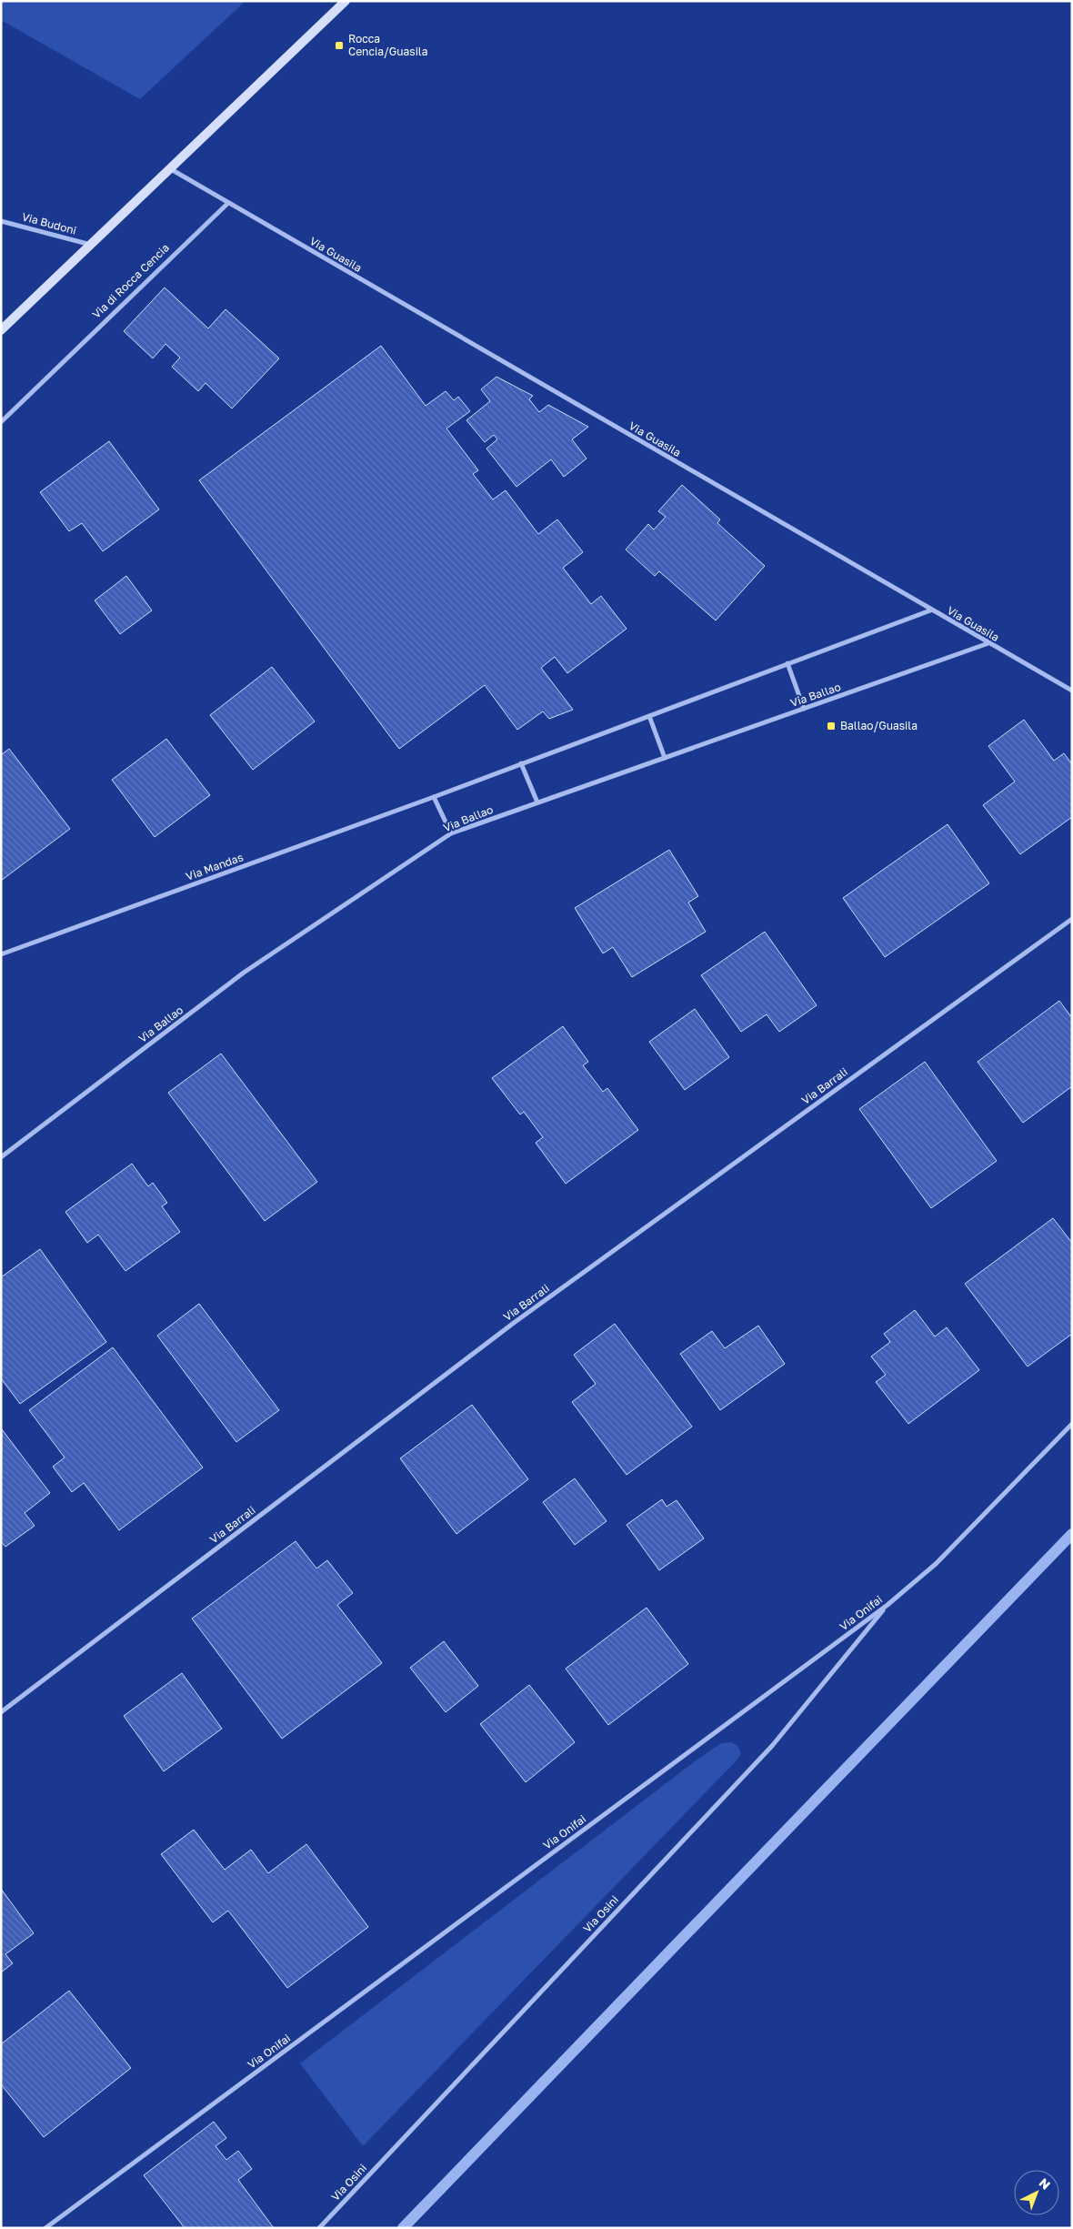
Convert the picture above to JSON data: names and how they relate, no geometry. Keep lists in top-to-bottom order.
{
  "streets": {
    "street": [
      "Via Budoni",
      "Via Guasila",
      "Via di Rocca Cencia",
      "Via Ballao",
      "Via Mandas",
      "Via Barrali",
      "Via Onifai",
      "Via Osini"
    ]
  },
  "crossings": [
    ["Via Guasila", "Via di Rocca Cencia"],
    ["Via Guasila", "Via Ballao"],
    ["Via Guasila", "Via Mandas"],
    ["Via Onifai", "Via Osini"]
  ],
  "places": {
    "transit": ["Rocca Cencia/Guasila", "Ballao/Guasila"]
  },
  "north": "top right"
}
